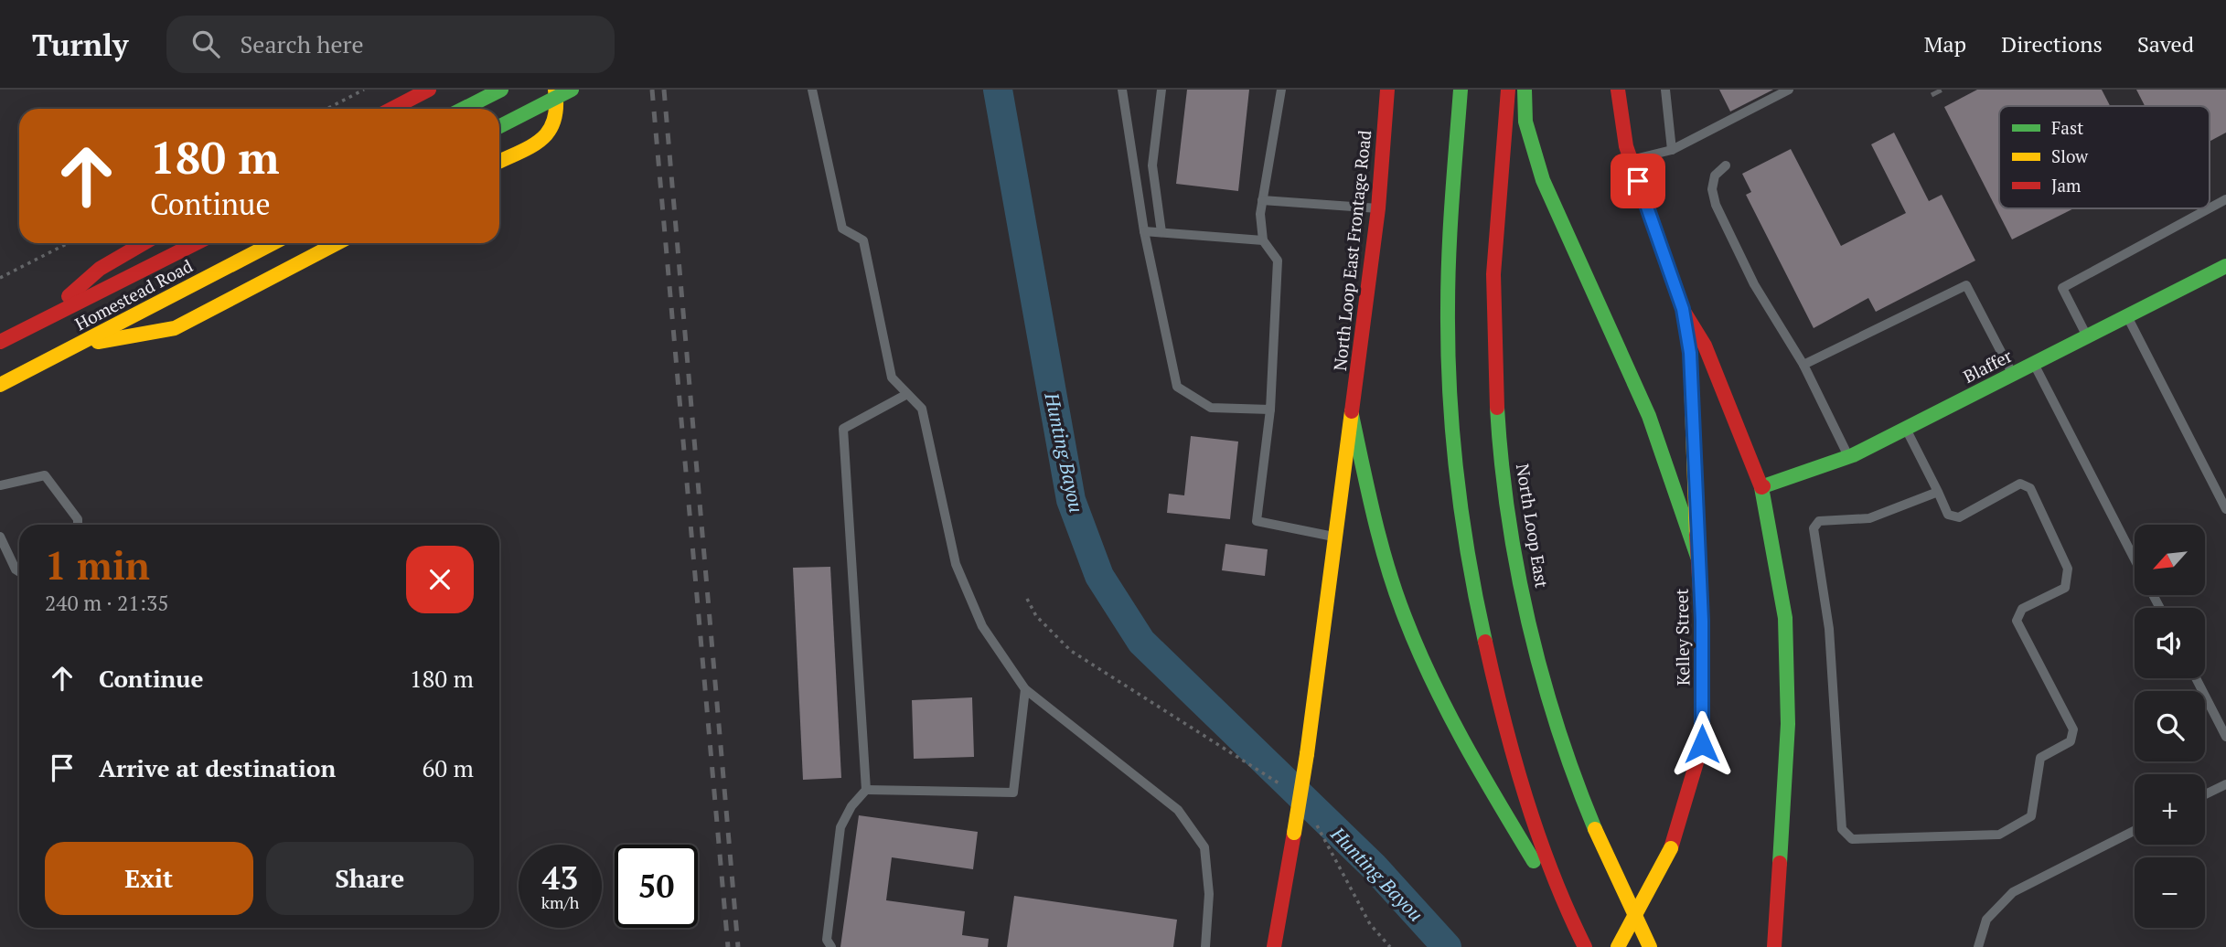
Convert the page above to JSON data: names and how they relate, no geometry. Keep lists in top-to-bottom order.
{
  "streets": {
    "main road": [
      "North Loop East Frontage Road",
      "Homestead Road",
      "Blaffer",
      "North Loop East",
      "Kelley Street"
    ]
  },
  "water": ["Hunting Bayou"],
  "legend": ["Fast", "Slow", "Jam"],
  "north": "bottom left",
  "page": {
    "header": "Turnly",
    "search": "Search here",
    "nav": ["Map", "Directions", "Saved"],
    "turn": ["180 m", "Continue"],
    "map_buttons": ["+", "−"],
    "heading": ["1 min", "240 m · 21:35"],
    "list": [
      {
        "name": "Continue",
        "value": "180 m"
      },
      {
        "name": "Arrive at destination",
        "value": "60 m"
      }
    ],
    "buttons": ["Exit", "Share"],
    "speed": "43 km/h",
    "limit": "50"
  }
}
